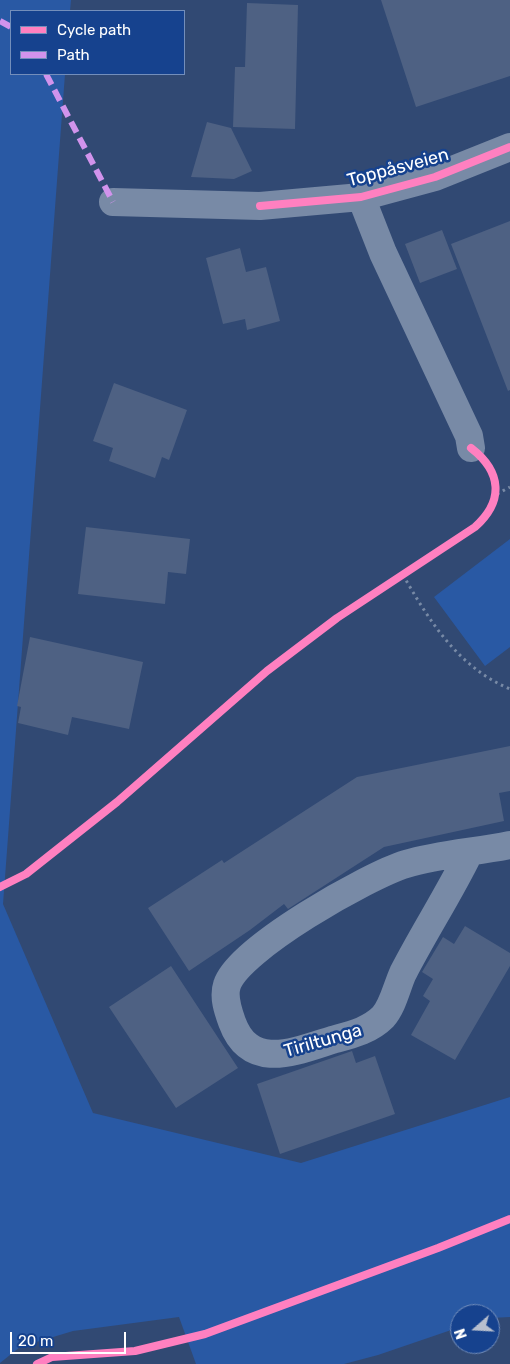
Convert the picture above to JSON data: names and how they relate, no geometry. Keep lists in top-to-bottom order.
{
  "streets": {
    "street": ["Toppåsveien", "Tiriltunga"]
  },
  "legend": ["Cycle path", "Path"],
  "scale_bar": "20 m",
  "north": "left"
}
